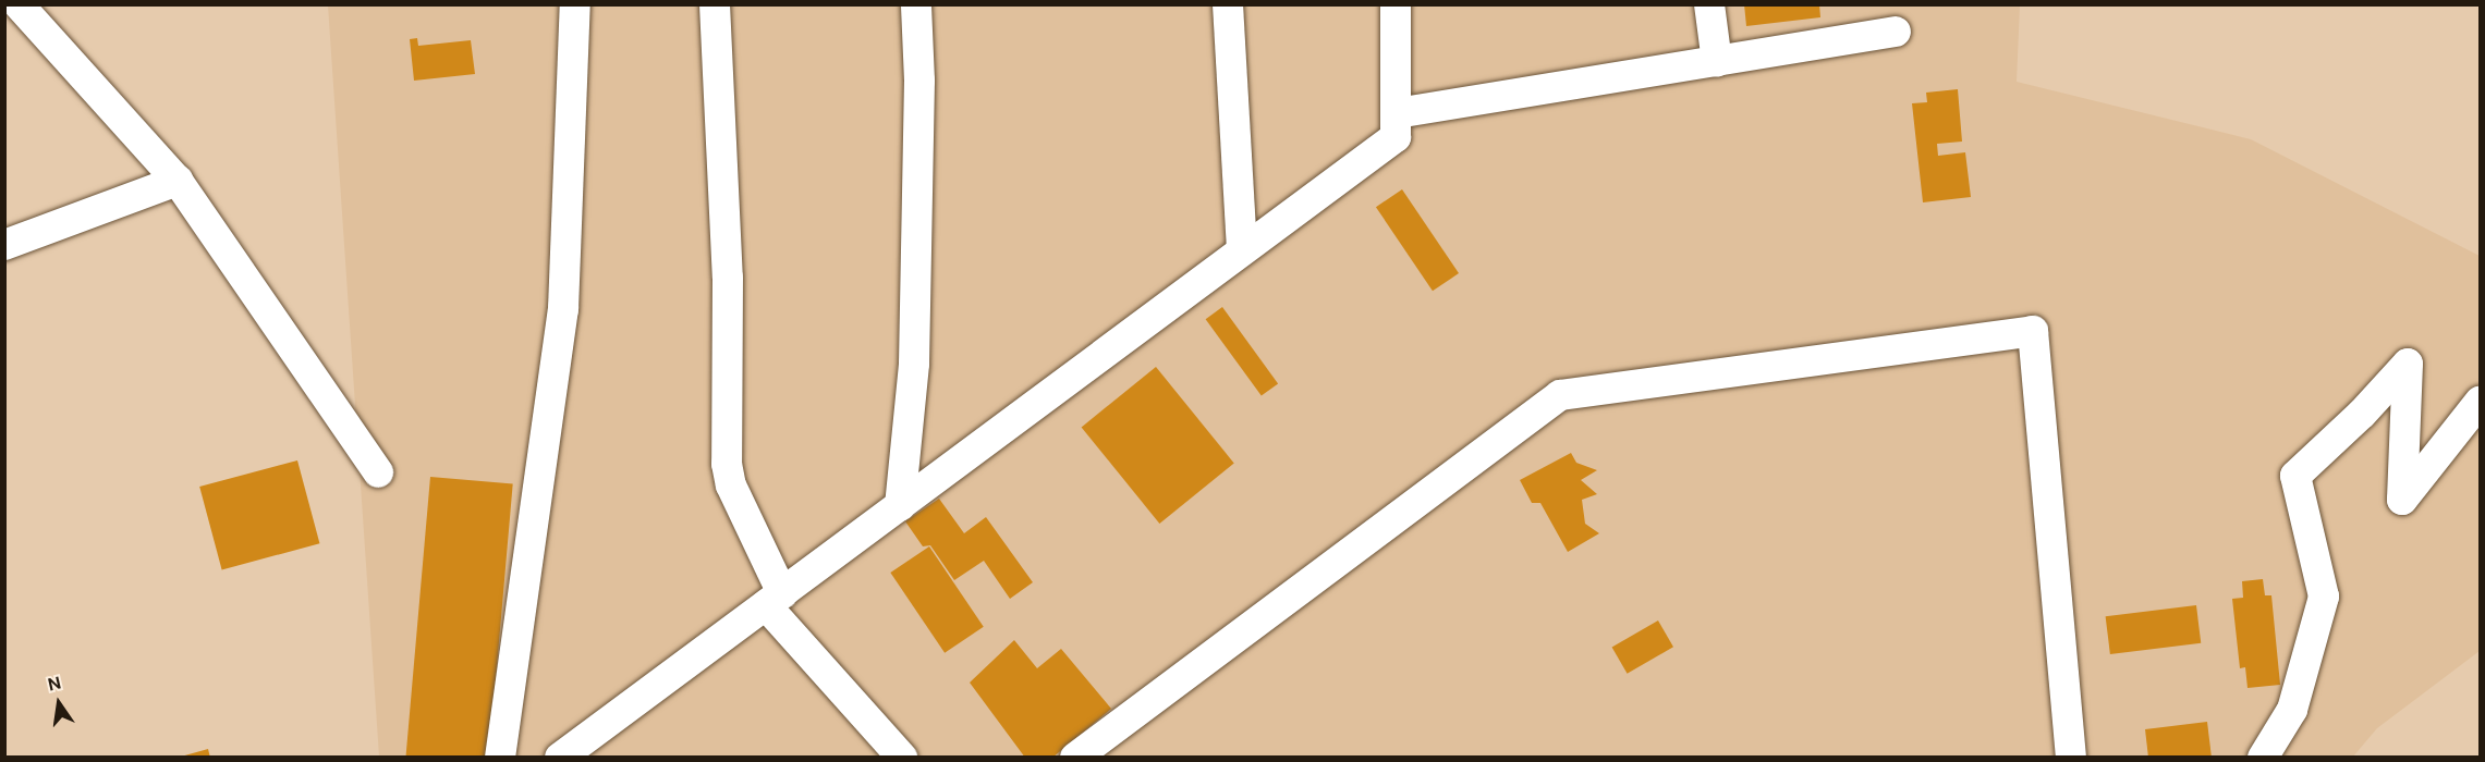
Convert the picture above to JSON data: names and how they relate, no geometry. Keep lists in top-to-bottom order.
{
  "north": "top"
}
